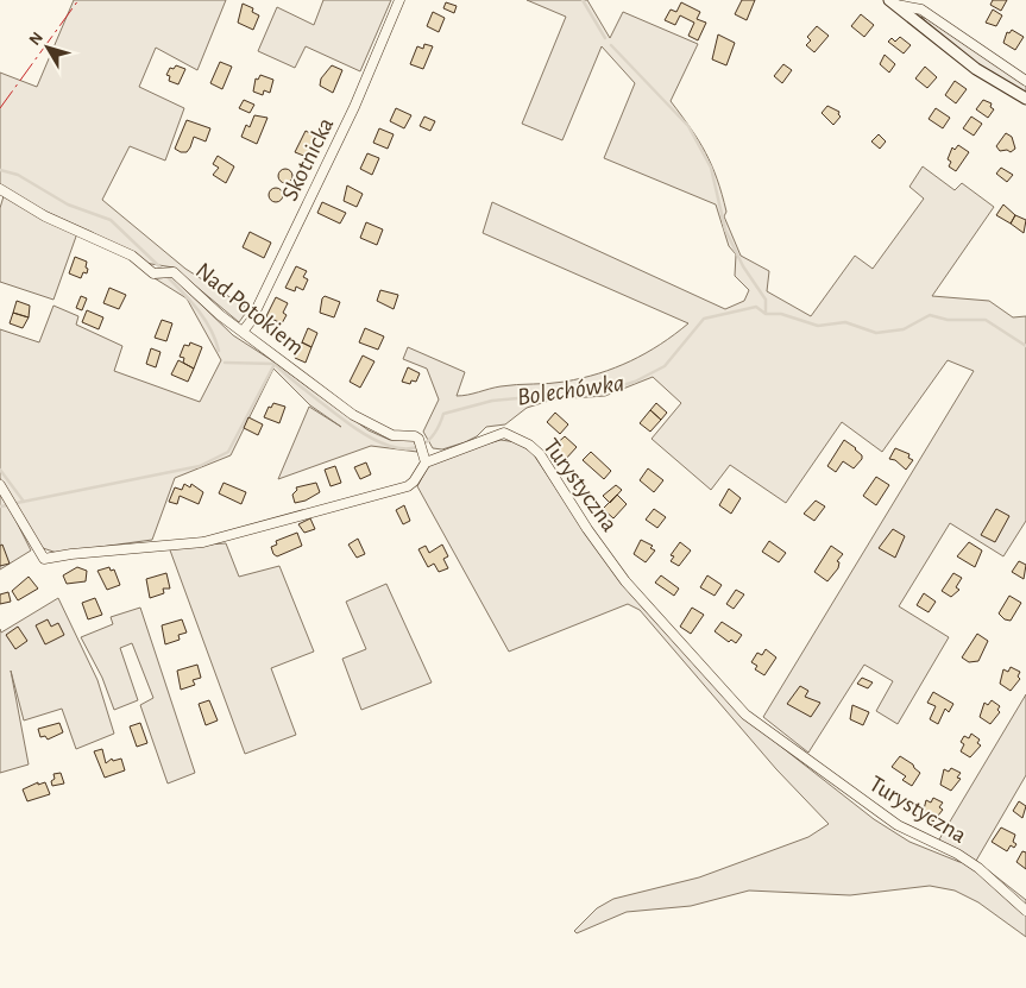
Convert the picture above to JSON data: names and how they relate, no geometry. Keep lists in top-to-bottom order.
{
  "streets": {
    "street": ["Skotnicka", "Nad Potokiem", "Turystyczna"]
  },
  "crossings": [
    ["Skotnicka", "Nad Potokiem"],
    ["Nad Potokiem", "Turystyczna"]
  ],
  "water": ["Bolechówka"],
  "north": "top left"
}
